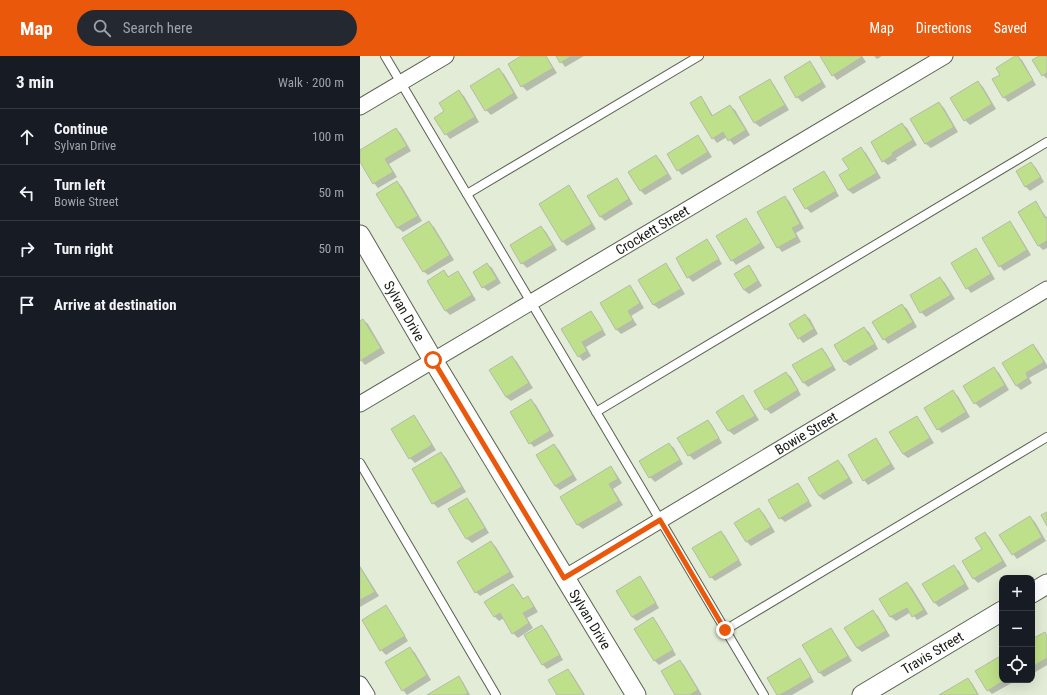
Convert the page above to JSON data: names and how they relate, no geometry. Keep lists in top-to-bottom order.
{
  "streets": {
    "street": [
      "Crockett Street",
      "Sylvan Drive",
      "Bowie Street",
      "Travis Street"
    ]
  },
  "crossings": [
    ["Crockett Street", "Sylvan Drive"],
    ["Sylvan Drive", "Bowie Street"]
  ],
  "page": {
    "header": "Map",
    "search": "Search here",
    "nav": ["Map", "Directions", "Saved"],
    "heading": ["3 min", "Walk · 200 m"],
    "list": [
      ["Continue", "Sylvan Drive", "100 m"],
      ["Turn left", "Bowie Street", "50 m"],
      ["Turn right", "50 m"],
      "Arrive at destination"
    ],
    "map_buttons": ["+", "−"]
  }
}
